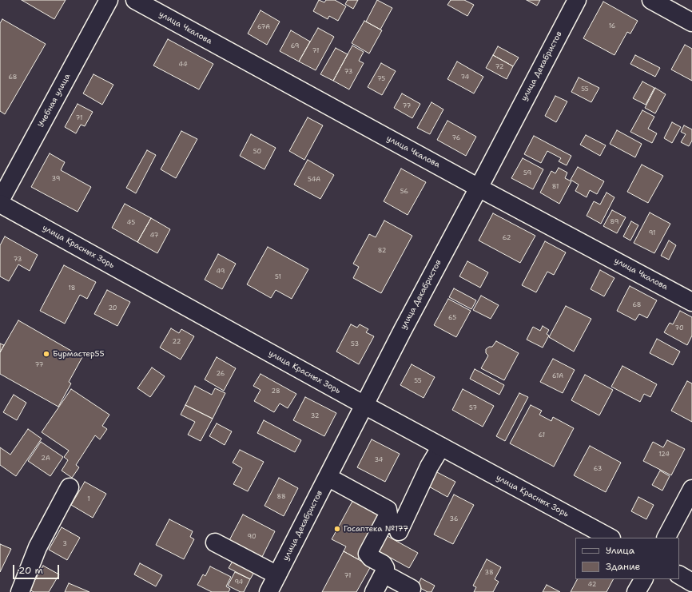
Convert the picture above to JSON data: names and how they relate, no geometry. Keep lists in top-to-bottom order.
{
  "streets": {
    "street": [
      "улица Чкалова",
      "улица Декабристов",
      "Учебная улица",
      "улица Красных Зорь"
    ]
  },
  "crossings": [
    ["улица Чкалова", "улица Декабристов"],
    ["улица Декабристов", "улица Красных Зорь"]
  ],
  "places": ["Бурмастер55", "Госаптека №177"],
  "house_numbers": [
    "16",
    "67А",
    "69",
    "71",
    "44",
    "72",
    "73",
    "68",
    "74",
    "75",
    "55",
    "77",
    "71",
    "76",
    "50",
    "59",
    "39",
    "54А",
    "81",
    "56",
    "89",
    "45",
    "91",
    "47",
    "62",
    "82",
    "73",
    "49",
    "51",
    "18",
    "68",
    "20",
    "65",
    "70",
    "22",
    "53",
    "77",
    "26",
    "61А",
    "55",
    "28",
    "57",
    "32",
    "61",
    "124",
    "2А",
    "34",
    "63",
    "88",
    "1",
    "36",
    "90",
    "3",
    "38",
    "71",
    "94",
    "42"
  ],
  "legend": ["Улица", "Здание"],
  "scale_bar": "20 m"
}
